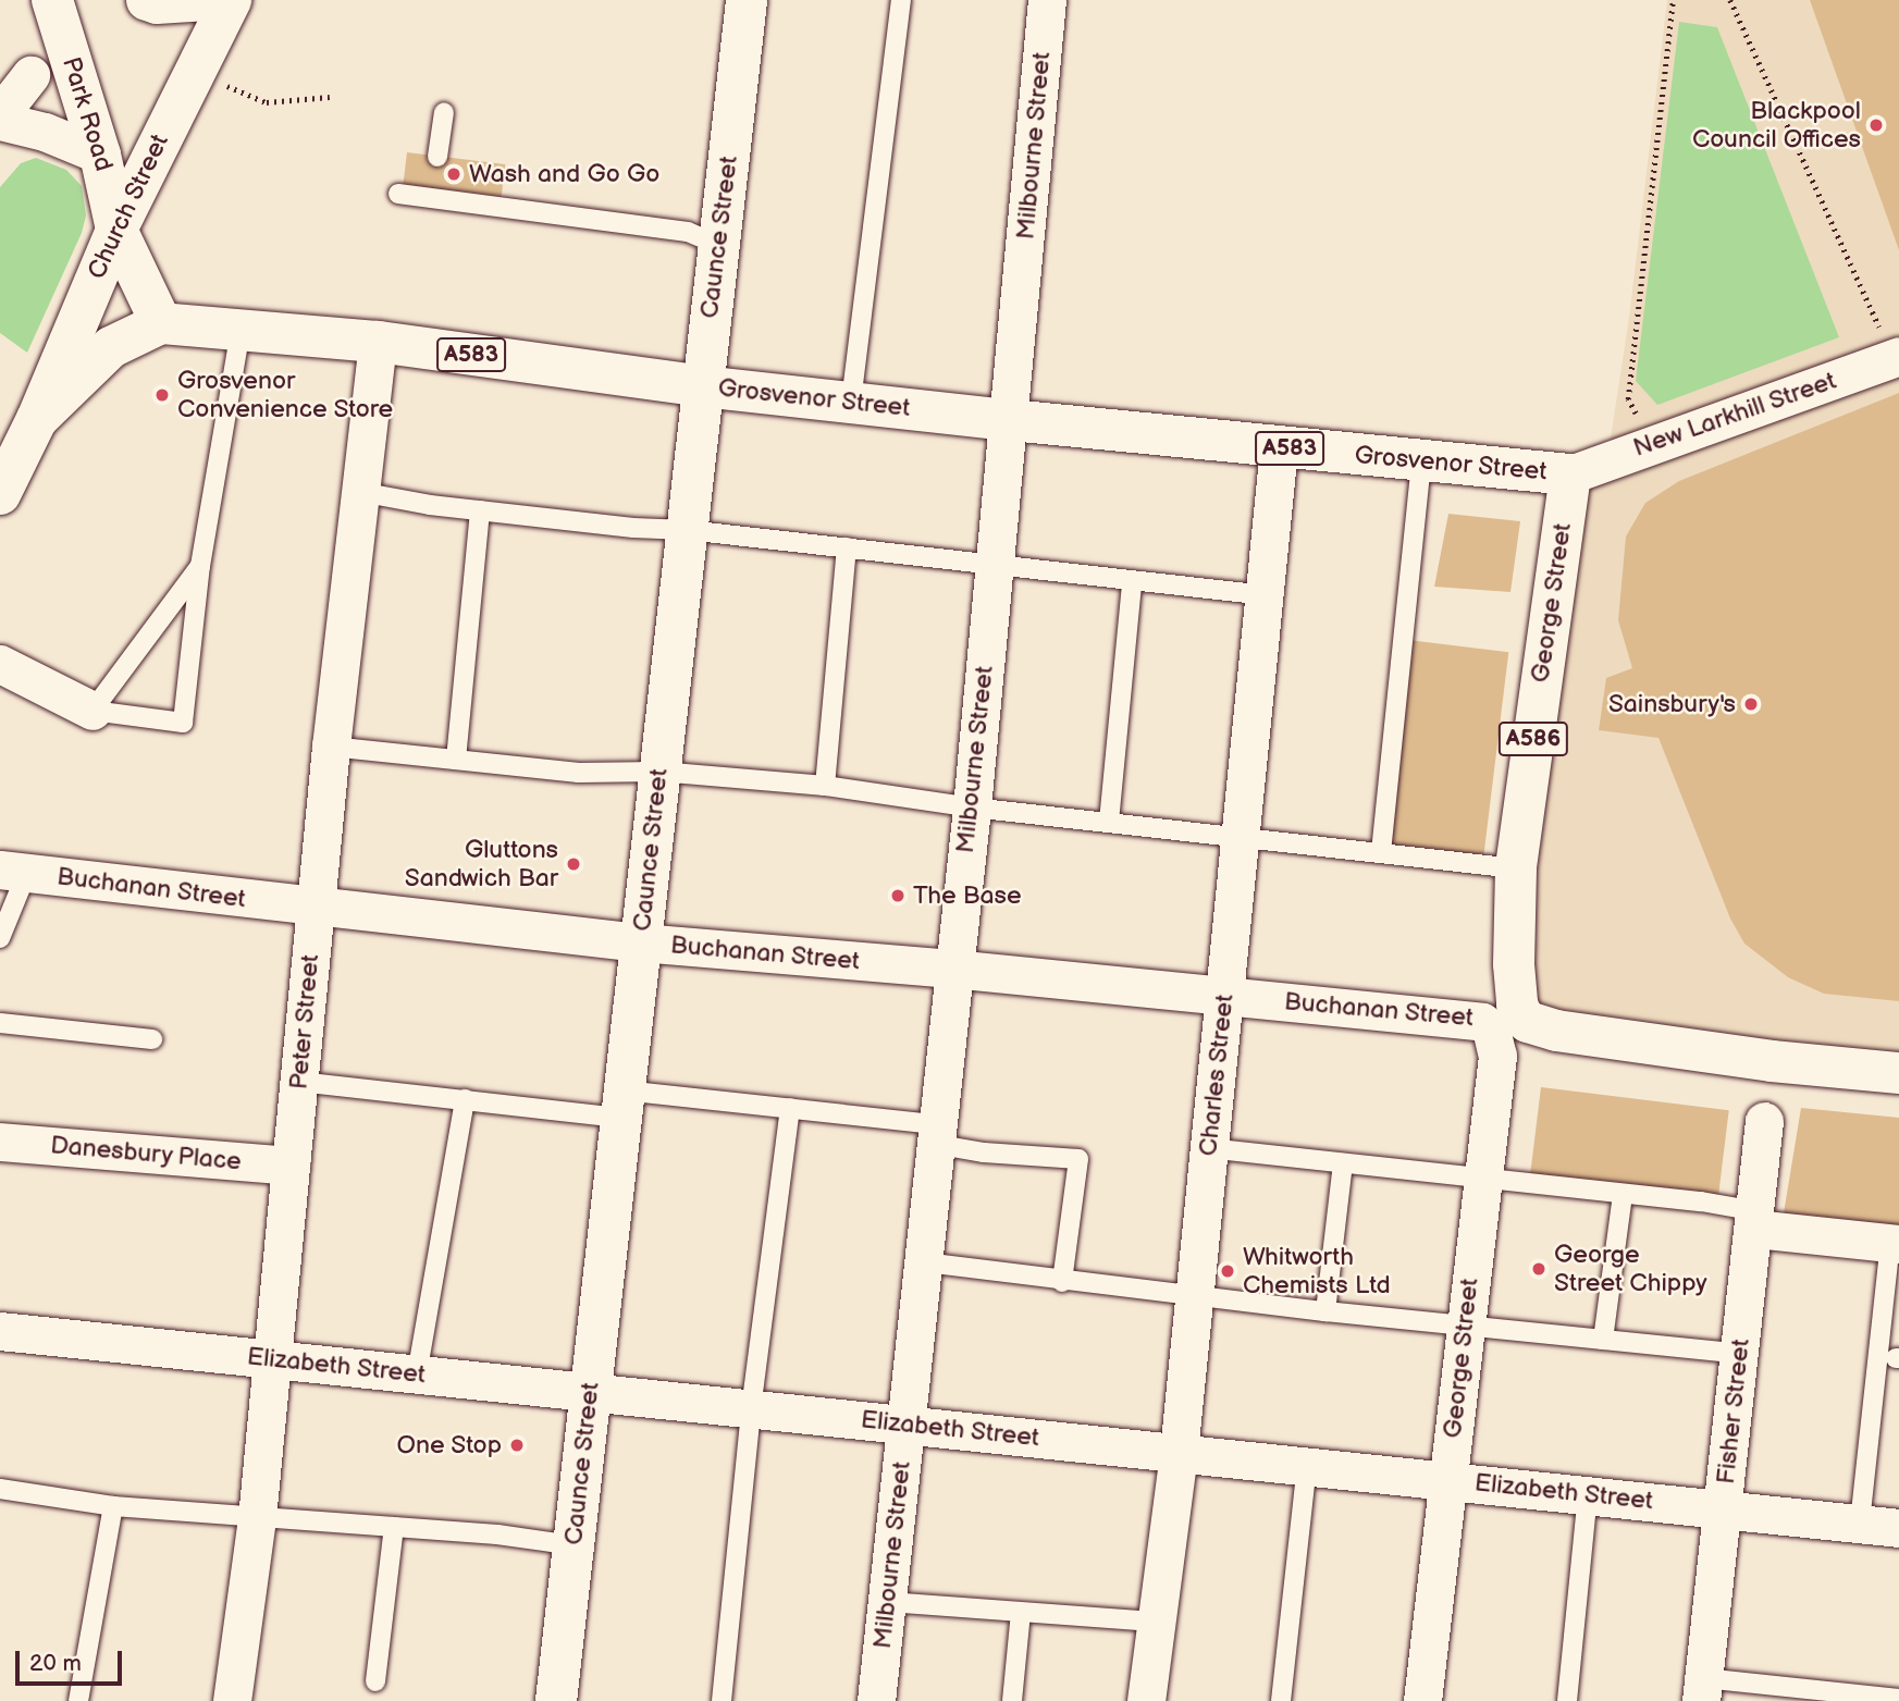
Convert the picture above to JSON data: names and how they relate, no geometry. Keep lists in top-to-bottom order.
{
  "streets": {
    "main road": [
      "Park Road",
      "Church Street",
      "Caunce Street",
      "A583",
      "Grosvenor Street",
      "George Street",
      "A586"
    ],
    "street": [
      "Milbourne Street",
      "New Larkhill Street",
      "Buchanan Street",
      "Peter Street",
      "Charles Street",
      "Danesbury Place",
      "Elizabeth Street",
      "Fisher Street"
    ]
  },
  "crossings": [
    ["Park Road", "Church Street"],
    ["Milbourne Street", "Grosvenor Street"],
    ["Milbourne Street", "Buchanan Street"],
    ["Milbourne Street", "Elizabeth Street"],
    ["Church Street", "Grosvenor Street"],
    ["Caunce Street", "Grosvenor Street"],
    ["Caunce Street", "Buchanan Street"],
    ["Caunce Street", "Elizabeth Street"],
    ["Grosvenor Street", "New Larkhill Street"],
    ["Grosvenor Street", "George Street"],
    ["Grosvenor Street", "Peter Street"],
    ["Grosvenor Street", "Charles Street"],
    ["New Larkhill Street", "George Street"],
    ["George Street", "Buchanan Street"],
    ["George Street", "Elizabeth Street"],
    ["Buchanan Street", "Peter Street"],
    ["Buchanan Street", "Charles Street"],
    ["Peter Street", "Danesbury Place"],
    ["Peter Street", "Elizabeth Street"],
    ["Charles Street", "Elizabeth Street"],
    ["Elizabeth Street", "Fisher Street"]
  ],
  "places": [
    "Blackpool Council Offices",
    "Wash and Go Go",
    "Grosvenor Convenience Store",
    "Sainsbury's",
    "Gluttons Sandwich Bar",
    "The Base",
    "George Street Chippy",
    "Whitworth Chemists Ltd",
    "One Stop"
  ],
  "scale_bar": "20 m"
}
